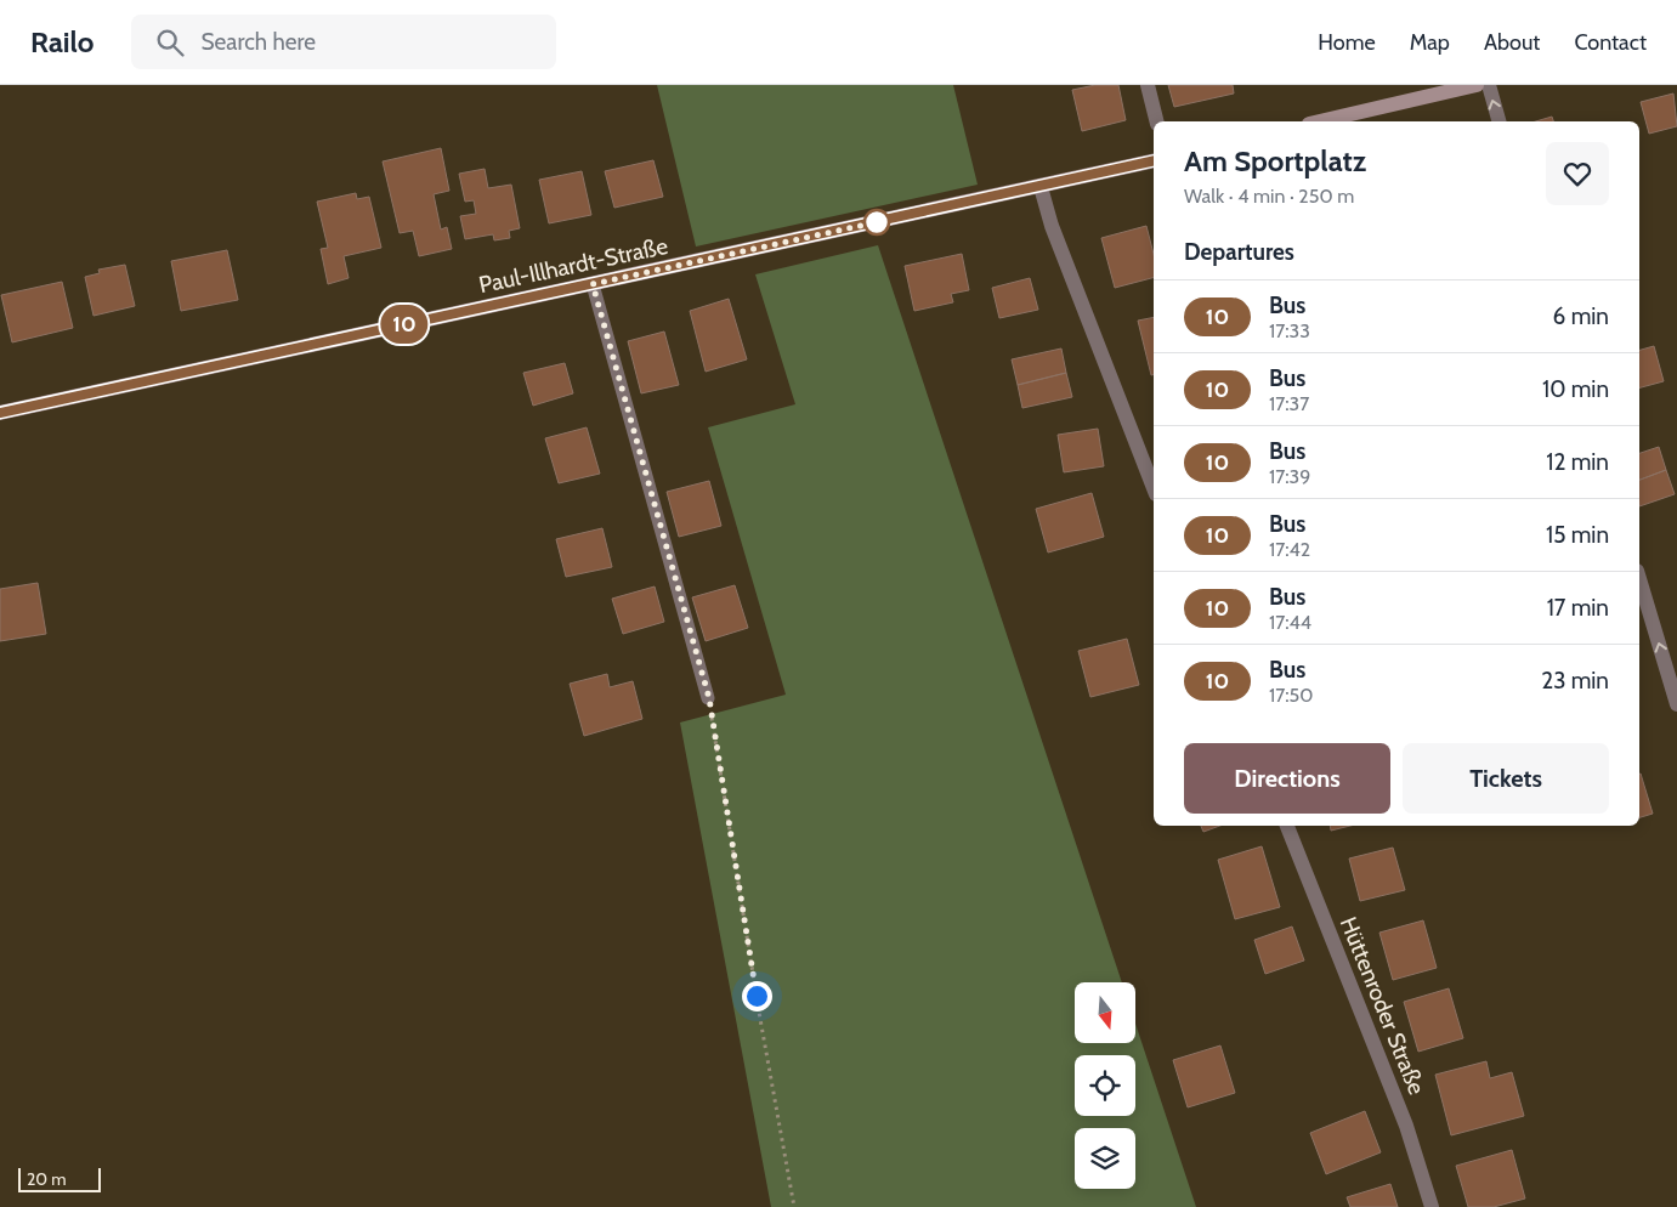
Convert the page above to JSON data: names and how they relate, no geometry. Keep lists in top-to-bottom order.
{
  "streets": {
    "street": ["Paul-Illhardt-Straße", "Hüttenroder Straße"]
  },
  "lines": ["bus line 10"],
  "scale_bar": "20 m",
  "north": "bottom",
  "page": {
    "header": "Railo",
    "search": "Search here",
    "nav": [
      "Home",
      "Map",
      "About",
      "Contact"
    ],
    "on_map": "10",
    "heading": [
      ["Am Sportplatz", "Walk · 4 min · 250 m"],
      "Departures"
    ],
    "list": [
      {
        "mark": "10",
        "name": "Bus",
        "note": "17:33",
        "value": "6 min"
      },
      {
        "mark": "10",
        "name": "Bus",
        "note": "17:37",
        "value": "10 min"
      },
      {
        "mark": "10",
        "name": "Bus",
        "note": "17:39",
        "value": "12 min"
      },
      {
        "mark": "10",
        "name": "Bus",
        "note": "17:42",
        "value": "15 min"
      },
      {
        "mark": "10",
        "name": "Bus",
        "note": "17:44",
        "value": "17 min"
      },
      {
        "mark": "10",
        "name": "Bus",
        "note": "17:50",
        "value": "23 min"
      }
    ],
    "buttons": ["Directions", "Tickets"],
    "scale": "20 m"
  }
}
